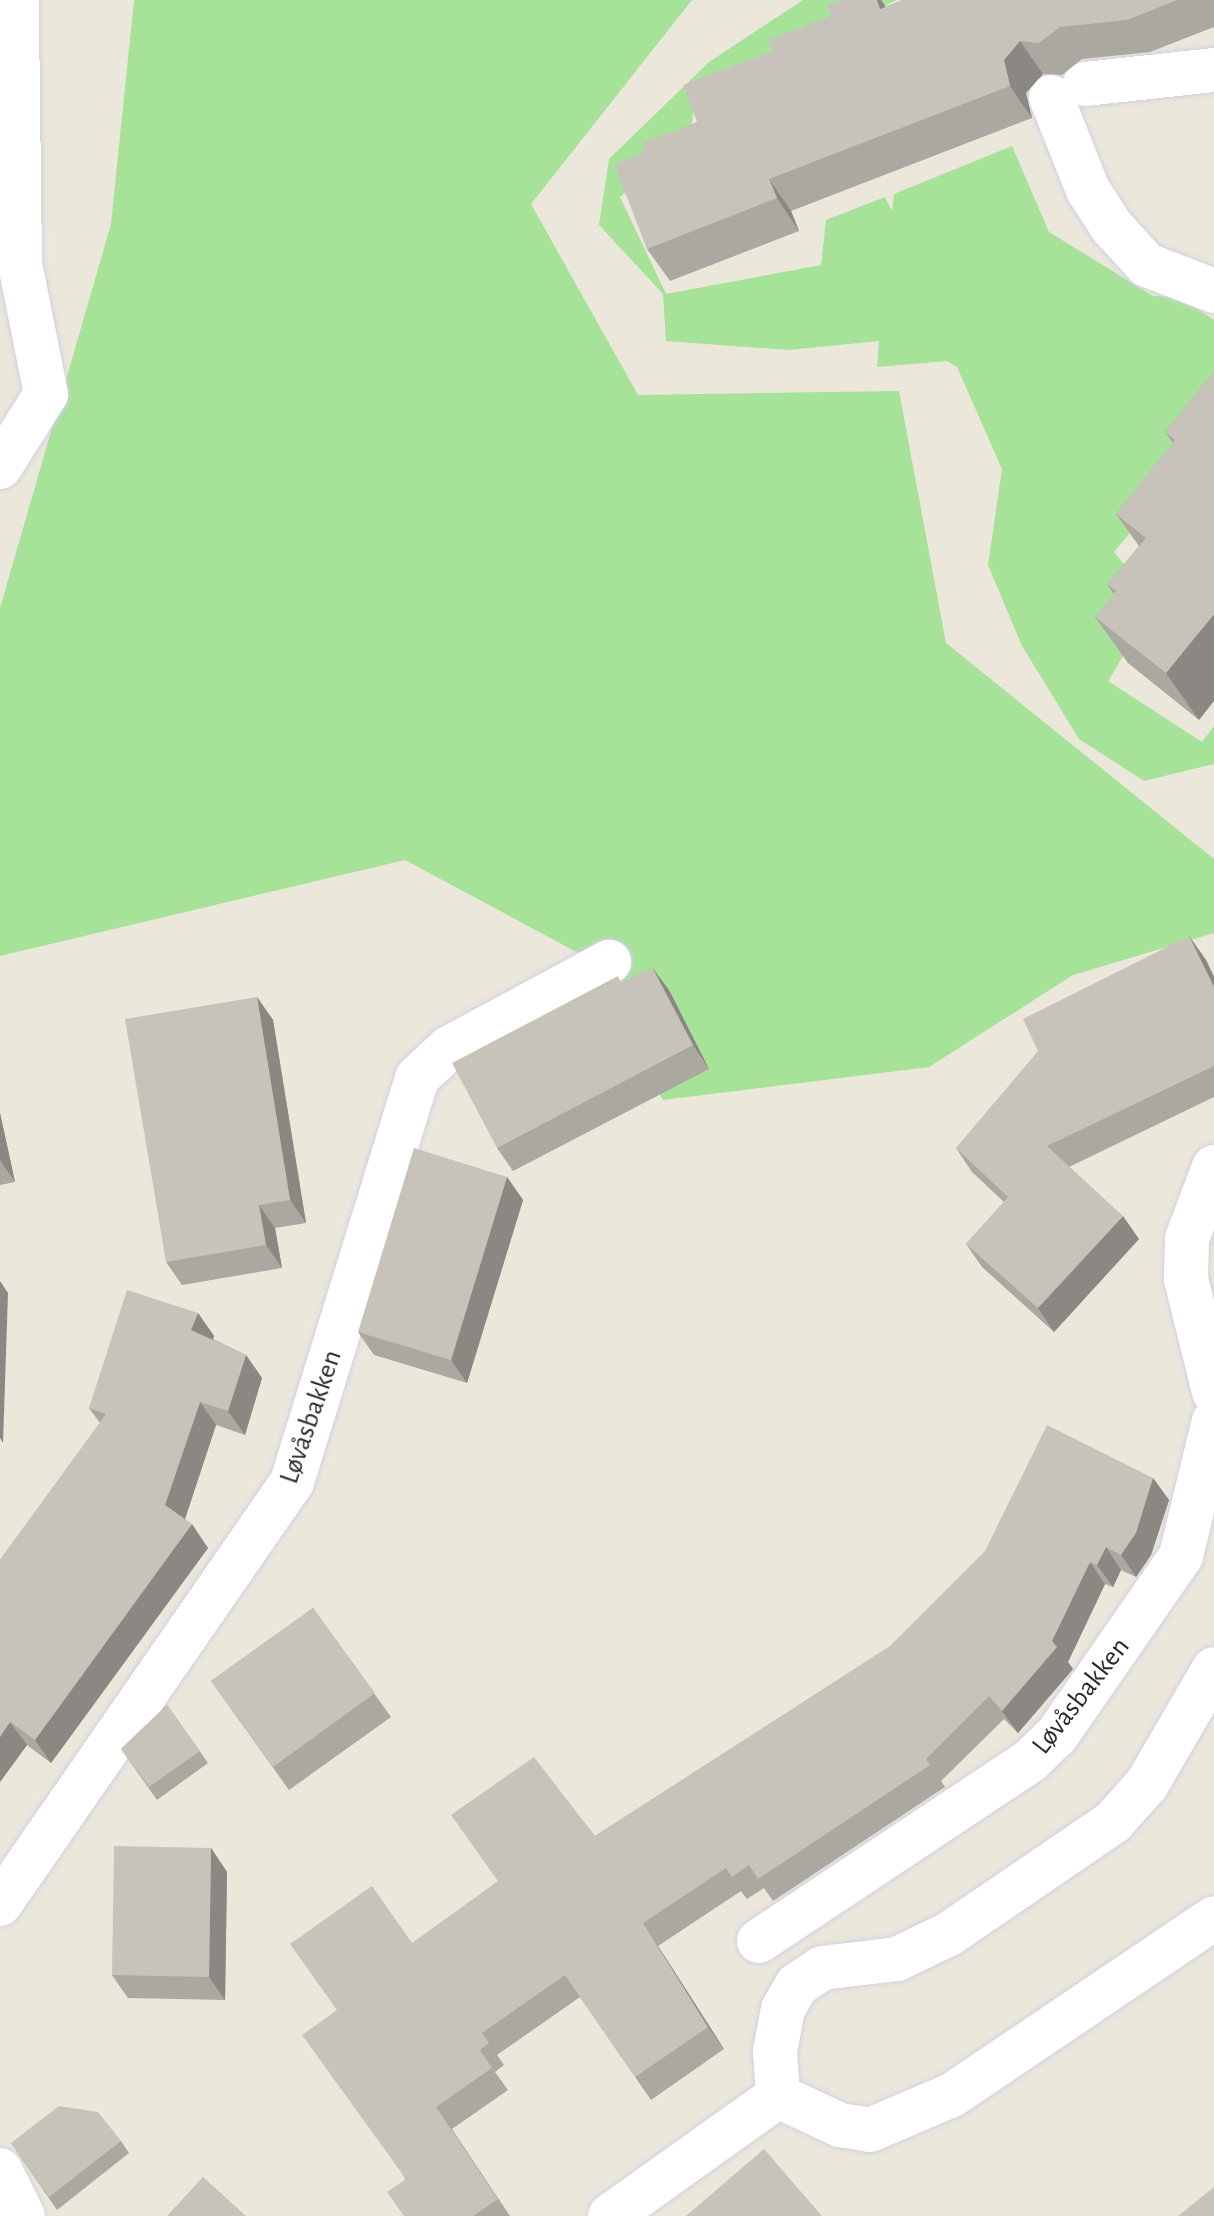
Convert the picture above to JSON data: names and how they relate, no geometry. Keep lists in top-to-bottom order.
{
  "streets": {
    "street": ["Løvåsbakken"]
  }
}
